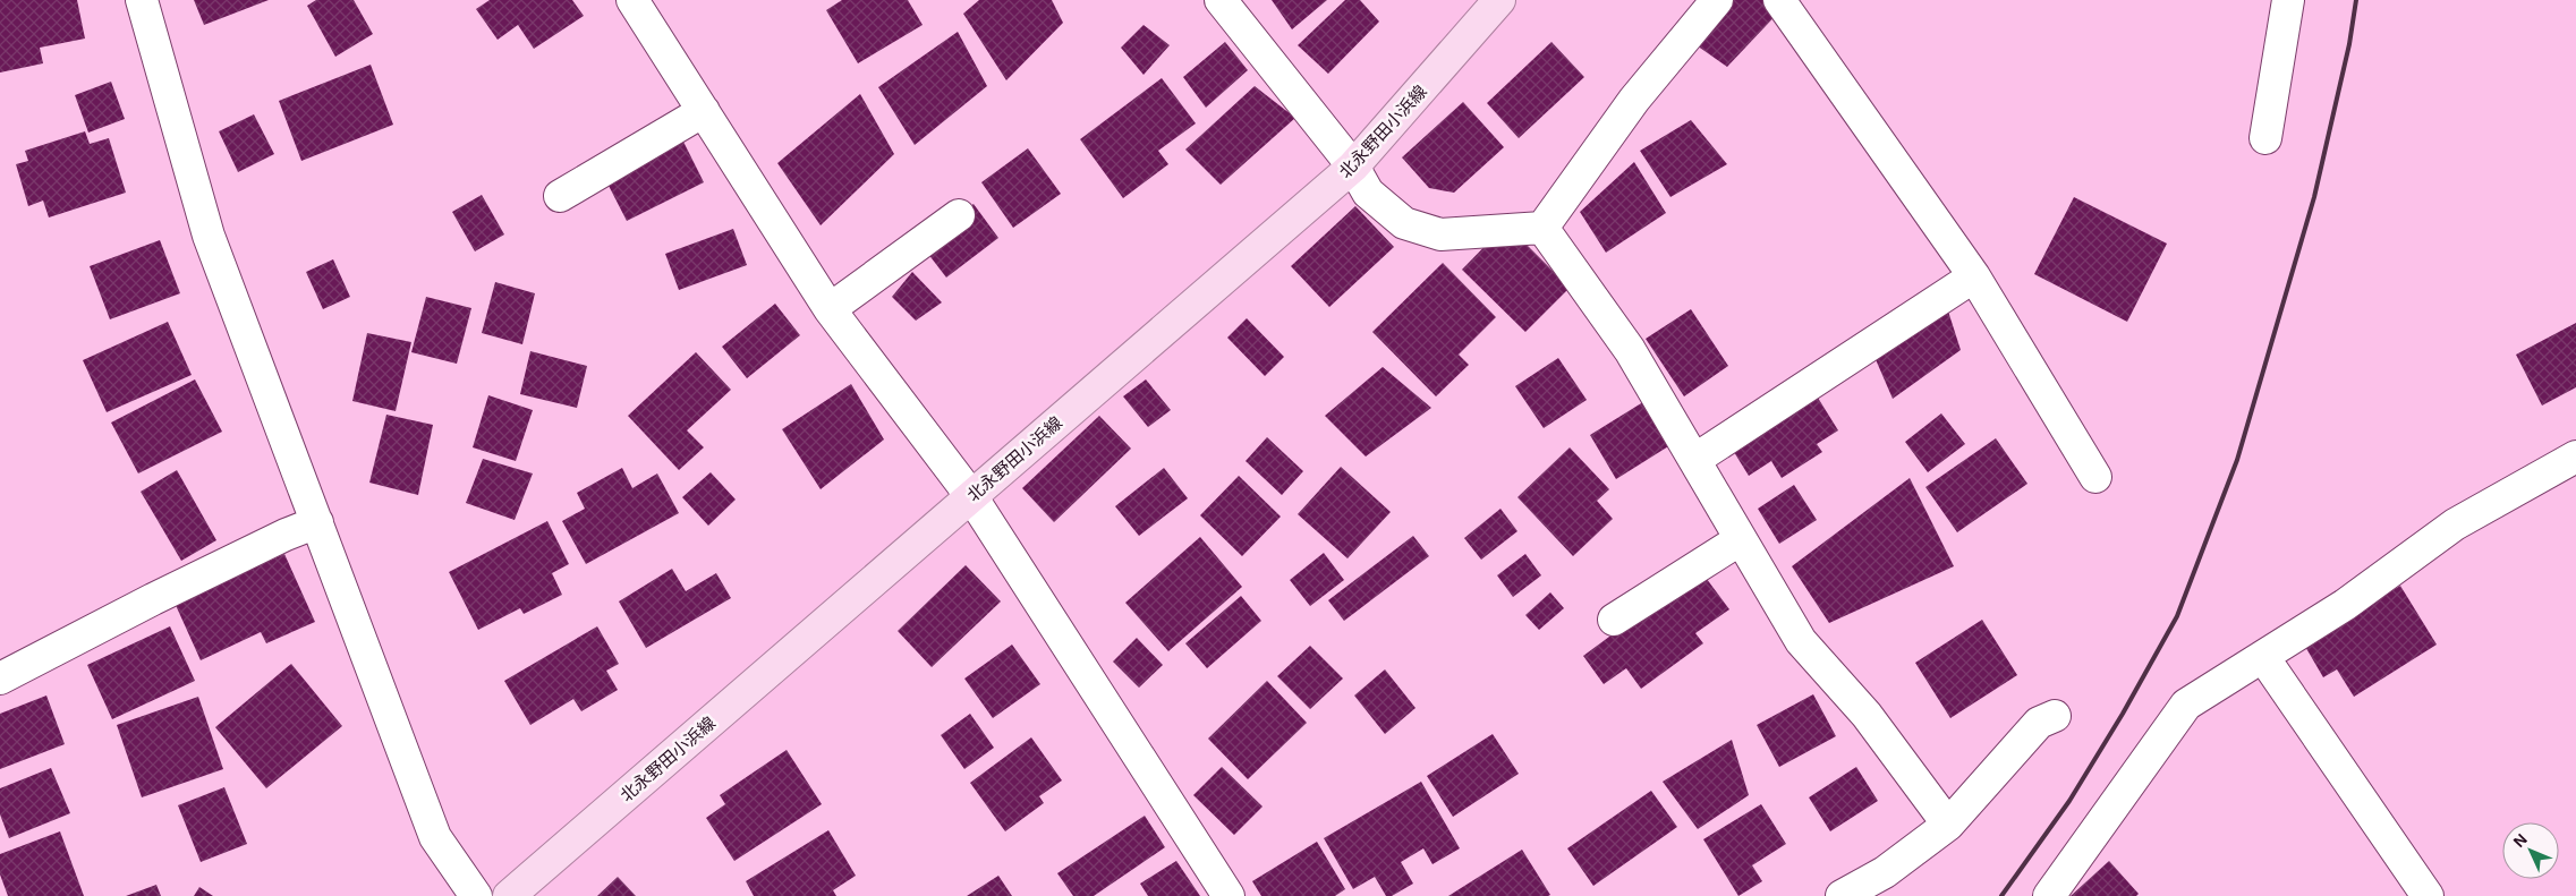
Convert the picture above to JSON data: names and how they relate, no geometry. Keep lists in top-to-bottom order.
{
  "streets": {
    "main road": ["北永野田小浜線"]
  },
  "north": "top left"
}
